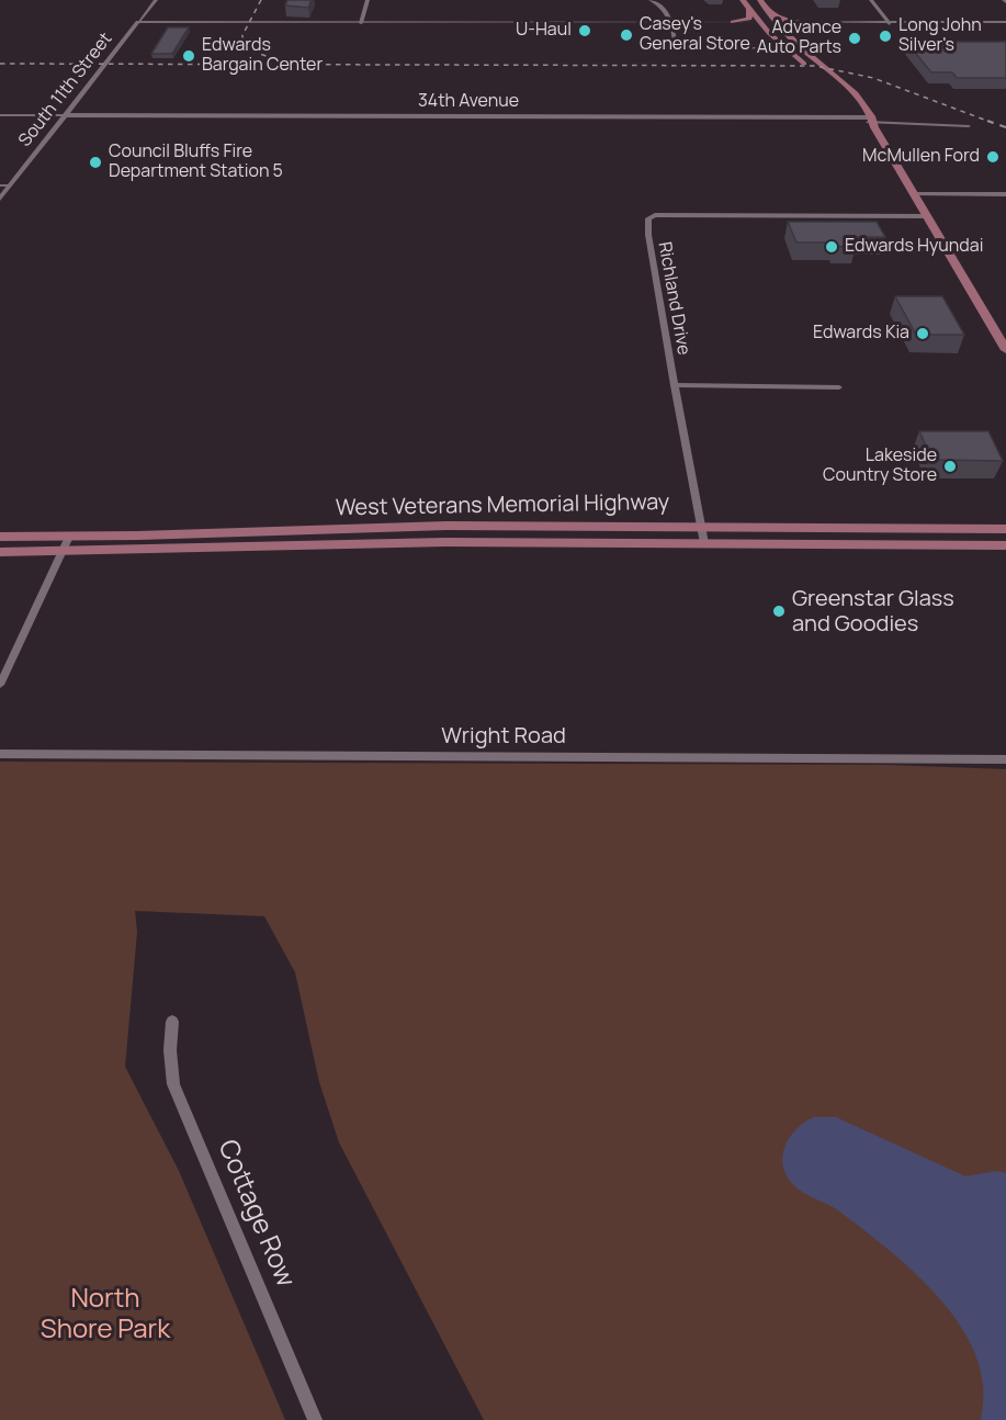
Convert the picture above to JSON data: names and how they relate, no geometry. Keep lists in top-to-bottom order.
{
  "streets": {
    "main road": ["West Veterans Memorial Highway"],
    "street": [
      "South 11th Street",
      "34th Avenue",
      "Richland Drive",
      "Wright Road",
      "Cottage Row"
    ]
  },
  "crossings": [
    ["South 11th Street", "34th Avenue"],
    ["Richland Drive", "West Veterans Memorial Highway"]
  ],
  "parks": ["North Shore Park"],
  "places": [
    "U-Haul",
    "Casey's General Store",
    "Long John Silver's",
    "Advance Auto Parts",
    "Edwards Bargain Center",
    "McMullen Ford",
    "Council Bluffs Fire Department Station 5",
    "Edwards Hyundai",
    "Edwards Kia",
    "Lakeside Country Store",
    "Greenstar Glass and Goodies"
  ]
}
